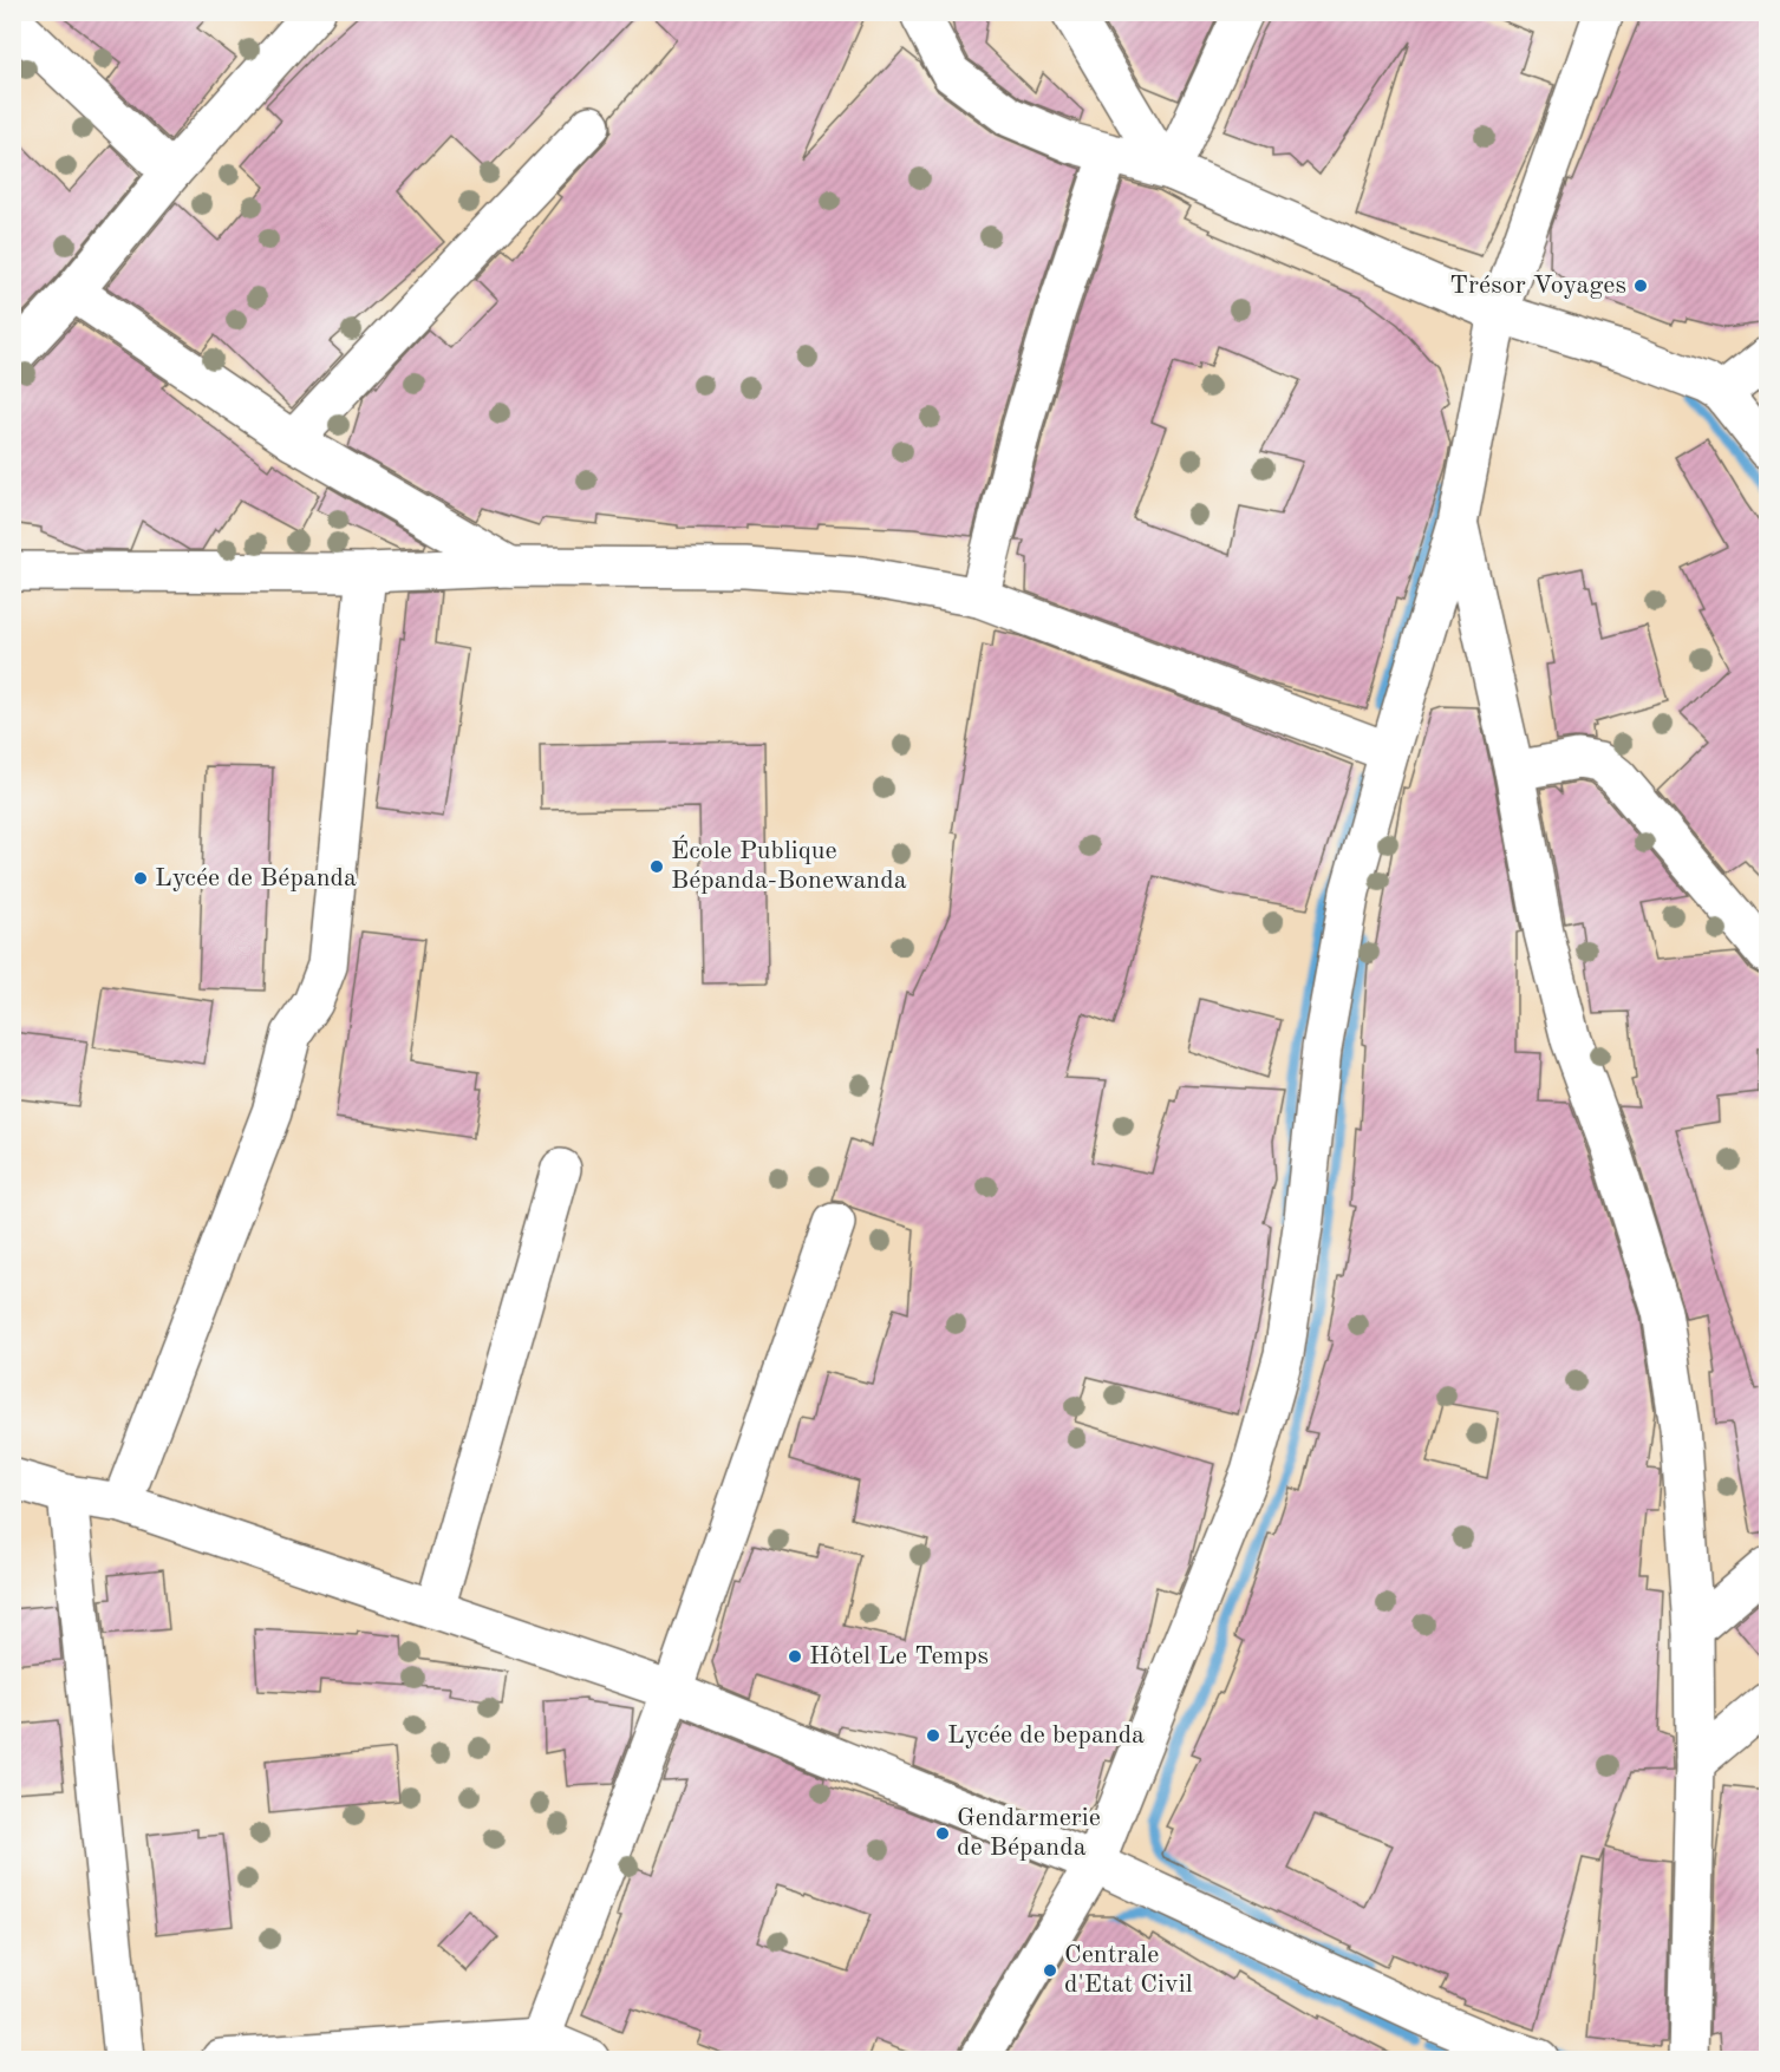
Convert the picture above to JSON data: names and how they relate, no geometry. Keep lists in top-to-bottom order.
{
  "places": [
    "Trésor Voyages",
    "École Publique Bépanda-Bonewanda",
    "Lycée de Bépanda",
    "Hôtel Le Temps",
    "Lycée de bepanda",
    "Gendarmerie de Bépanda",
    "Centrale d'Etat Civil"
  ]
}
